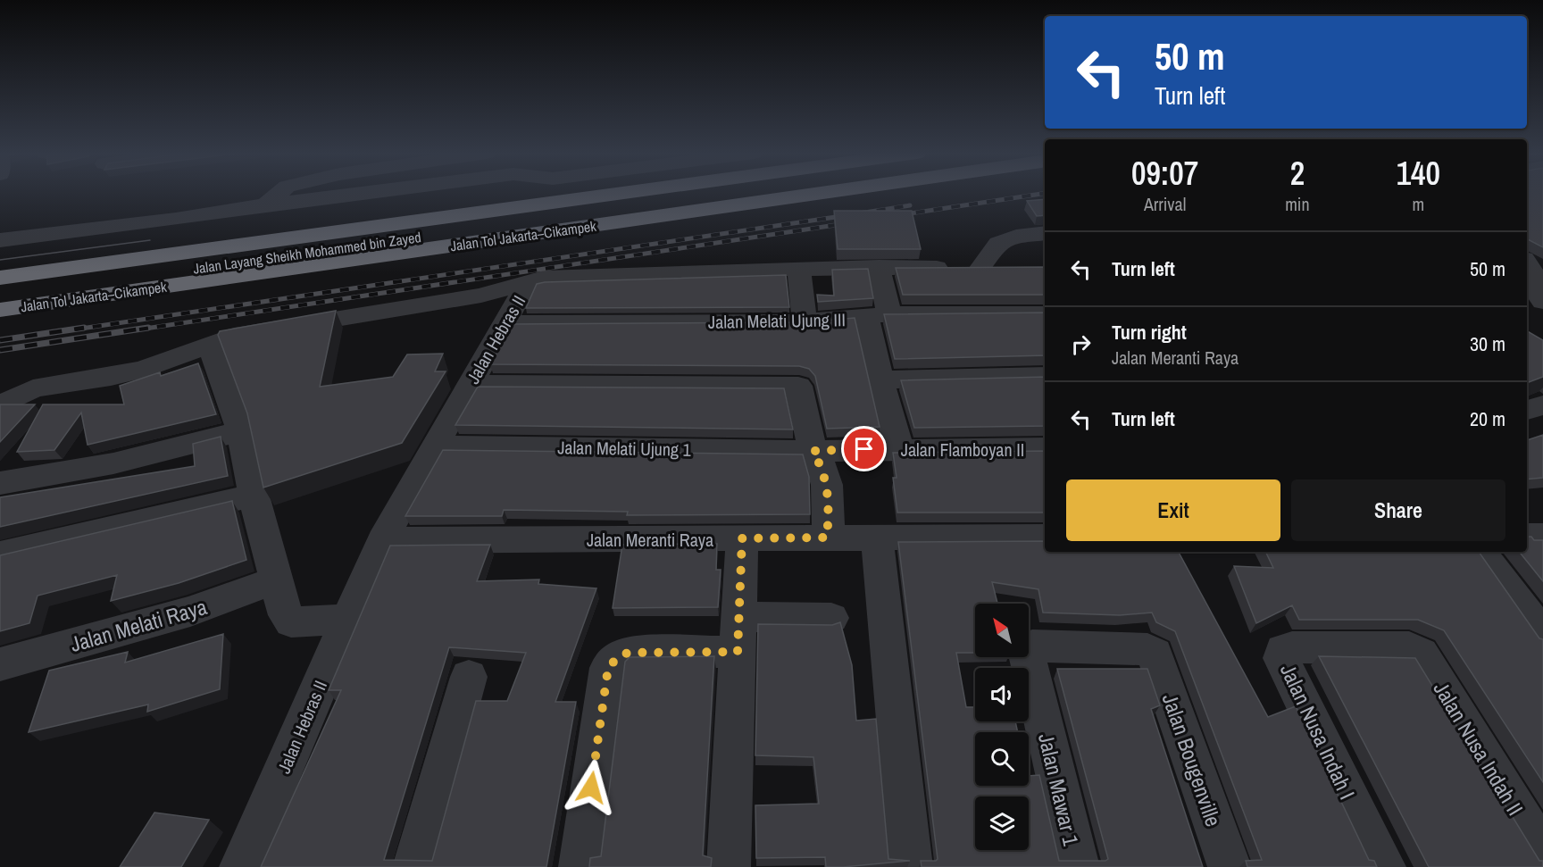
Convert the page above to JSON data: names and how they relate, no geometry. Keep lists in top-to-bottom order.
{
  "streets": {
    "highway": ["Jalan Tol Jakarta–Cikampek", "Jalan Layang Sheikh Mohammed bin Zayed"],
    "street": [
      "Jalan Melati Ujung III",
      "Jalan Hebras II",
      "Jalan Melati Ujung 1",
      "Jalan Flamboyan II",
      "Jalan Meranti Raya",
      "Jalan Melati Raya",
      "Jalan Nusa Indah I",
      "Jalan Nusa Indah II",
      "Jalan Bougenville",
      "Jalan Mawar 1"
    ]
  },
  "crossings": [
    ["Jalan Melati Ujung III", "Jalan Hebras II"],
    ["Jalan Hebras II", "Jalan Melati Ujung 1"],
    ["Jalan Hebras II", "Jalan Meranti Raya"],
    ["Jalan Melati Ujung 1", "Jalan Flamboyan II"],
    ["Jalan Nusa Indah I", "Jalan Nusa Indah II"]
  ],
  "north": "top left",
  "page": {
    "turn": ["50 m", "Turn left"],
    "eta": [
      "09:07",
      "Arrival",
      "2",
      "min",
      "140",
      "m"
    ],
    "list": [
      {
        "name": "Turn left",
        "value": "50 m"
      },
      {
        "name": "Turn right",
        "note": "Jalan Meranti Raya",
        "value": "30 m"
      },
      {
        "name": "Turn left",
        "value": "20 m"
      }
    ],
    "buttons": ["Exit", "Share"]
  }
}
